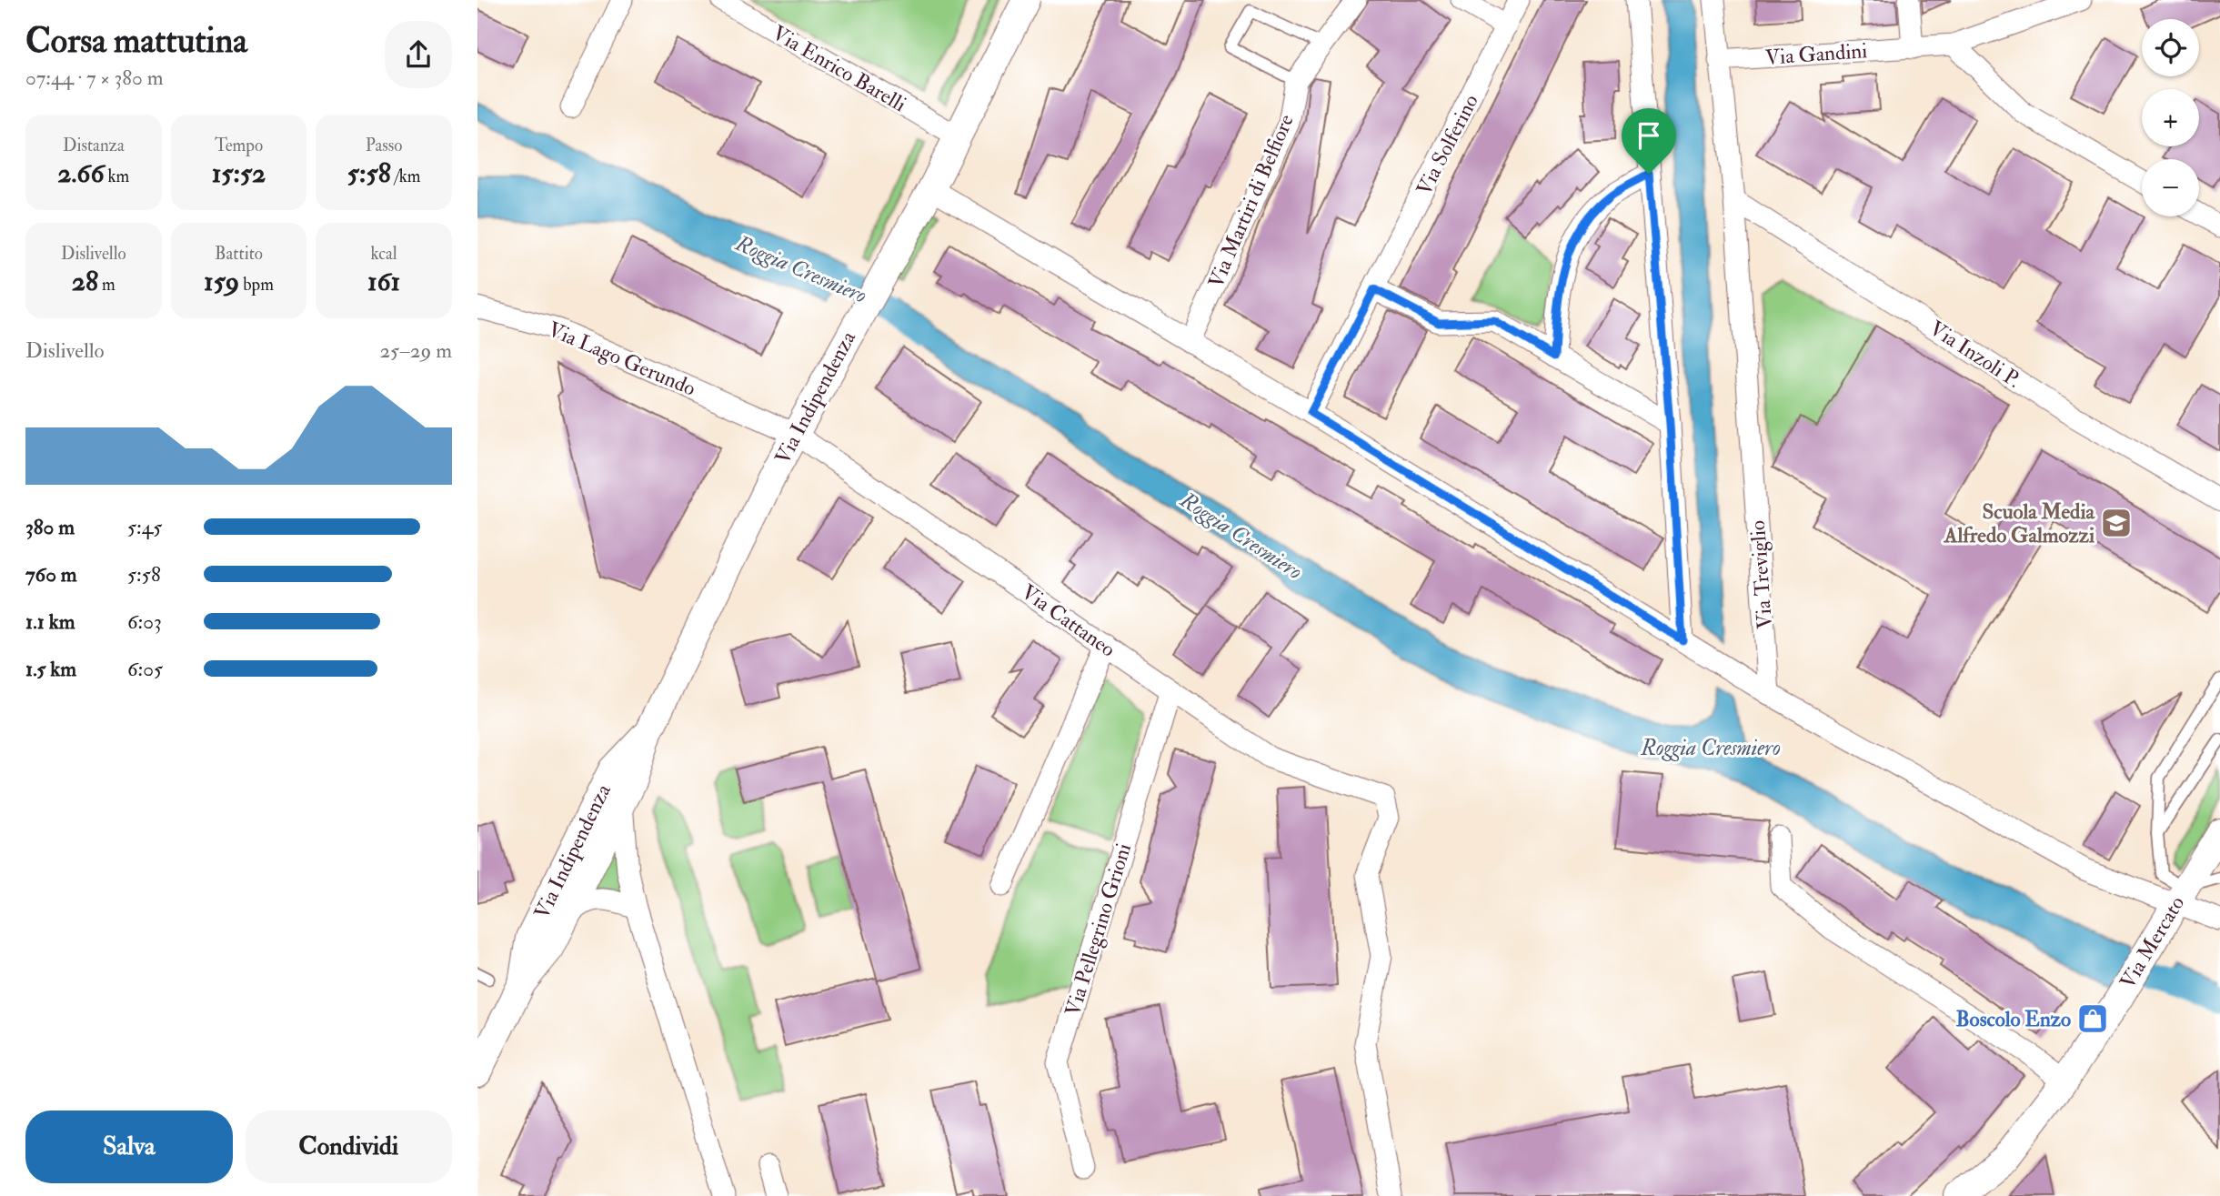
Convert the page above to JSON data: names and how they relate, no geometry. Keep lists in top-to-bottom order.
{
  "streets": {
    "street": [
      "Via Gandini",
      "Via Enrico Barelli",
      "Via Solferino",
      "Via Martiri di Belfiore",
      "Via Inzoli P.",
      "Via Lago Gerundo",
      "Via Indipendenza",
      "Via Treviglio",
      "Via Cattaneo",
      "Via Pellegrino Grioni",
      "Via Mercato"
    ]
  },
  "crossings": [
    ["Via Gandini", "Via Treviglio"],
    ["Via Enrico Barelli", "Via Indipendenza"],
    ["Via Inzoli P.", "Via Treviglio"],
    ["Via Lago Gerundo", "Via Cattaneo"],
    ["Via Indipendenza", "Via Cattaneo"],
    ["Via Cattaneo", "Via Pellegrino Grioni"]
  ],
  "water": ["Roggia Cresmiero"],
  "places": {
    "school or university": ["Scuola Media Alfredo Galmozzi"],
    "shop": ["Boscolo Enzo"]
  },
  "page": {
    "heading": ["Corsa mattutina", "07:44 · 7 × 380 m"],
    "map_buttons": ["+", "−"],
    "stats": [
      ["Distanza", "2.66 km"],
      ["Tempo", "15:52"],
      ["Passo", "5:58 /km"],
      ["Dislivello", "28 m"],
      ["Battito", "159 bpm"],
      ["kcal", "161"]
    ],
    "chart": ["Dislivello", "25–29 m"],
    "list": [
      {
        "name": "380 m",
        "note": "5:45"
      },
      {
        "name": "760 m",
        "note": "5:58"
      },
      {
        "name": "1.1 km",
        "note": "6:03"
      },
      {
        "name": "1.5 km",
        "note": "6:05"
      }
    ],
    "buttons": ["Salva", "Condividi"]
  }
}
